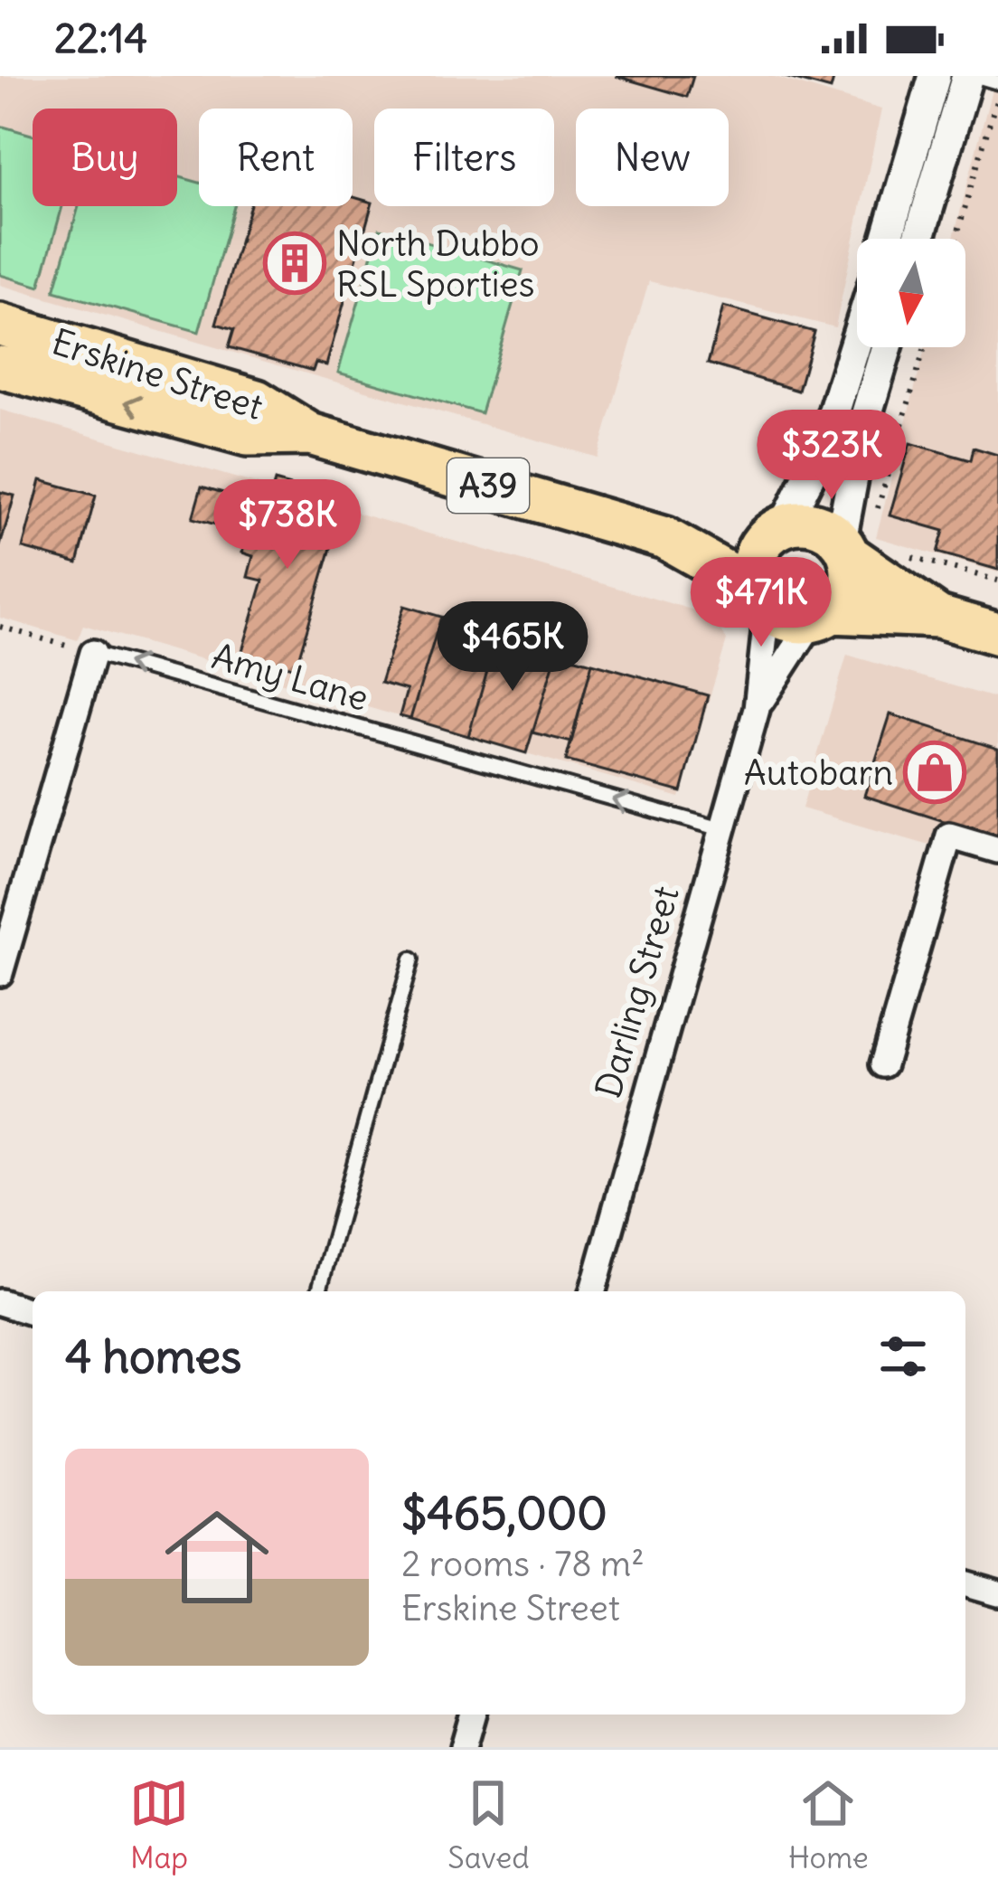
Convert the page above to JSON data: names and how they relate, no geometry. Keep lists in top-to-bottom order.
{
  "streets": {
    "highway": ["Erskine Street", "A39"],
    "street": ["Darling Street"],
    "lane": ["Amy Lane"]
  },
  "crossings": [
    ["Erskine Street", "A39"],
    ["Erskine Street", "Darling Street"],
    ["A39", "Darling Street"],
    ["Amy Lane", "Darling Street"]
  ],
  "one_way": ["Amy Lane"],
  "places": {
    "building": ["North Dubbo RSL Sporties"],
    "shop": ["Autobarn"]
  },
  "north": "bottom",
  "page": {
    "status": "22:14",
    "chip": [
      "Buy",
      "Rent",
      "Filters",
      "New"
    ],
    "price": [
      "$323K",
      "$738K",
      "$471K",
      "$465K"
    ],
    "heading": "4 homes",
    "list": [
      {
        "name": "$465,000",
        "note": "2 rooms · 78 m² · Erskine Street"
      }
    ],
    "tabs": ["Map", "Saved", "Home"]
  }
}
